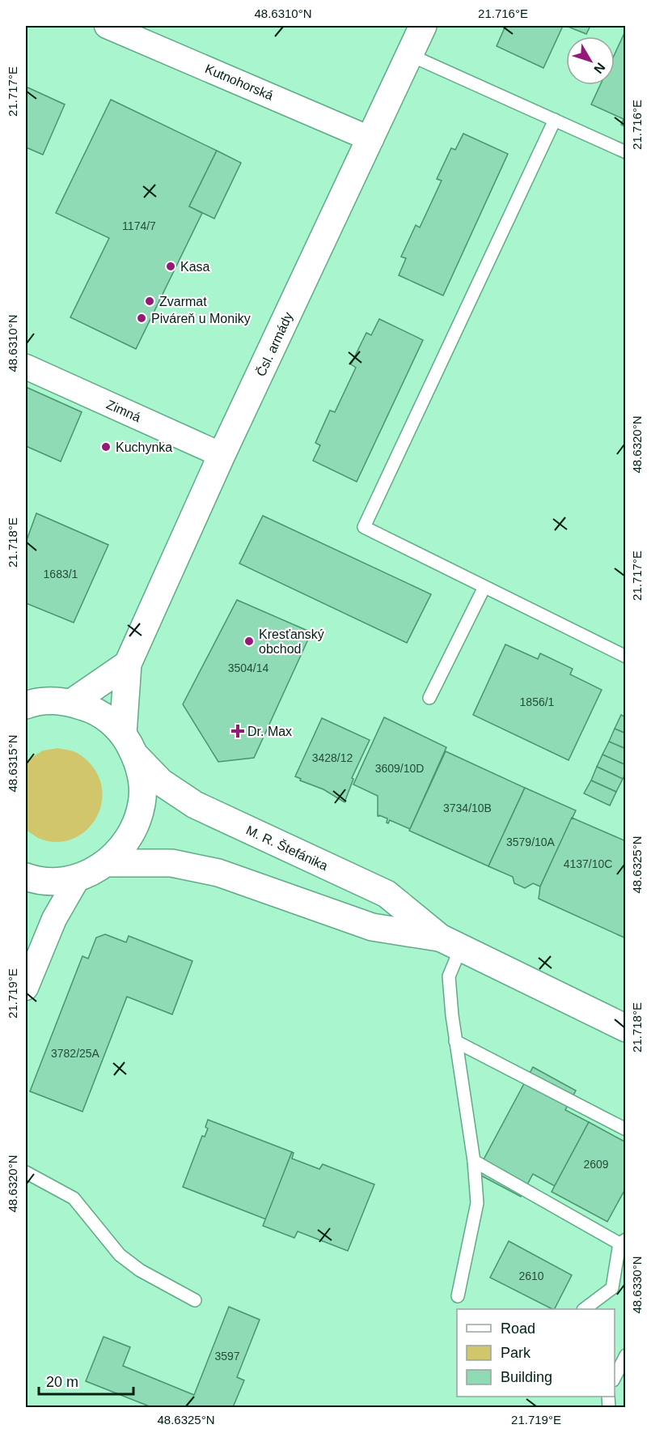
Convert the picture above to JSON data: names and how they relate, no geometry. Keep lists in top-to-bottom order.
{
  "streets": {
    "street": [
      "Kutnohorská",
      "Čsl. armády",
      "Zimná",
      "M. R. Štefánika"
    ]
  },
  "crossings": [
    ["Kutnohorská", "Čsl. armády"],
    ["Čsl. armády", "Zimná"]
  ],
  "places": {
    "other": [
      "Kasa",
      "Zvarmat",
      "Piváreň u Moniky",
      "Kuchynka",
      "Kresťanský obchod"
    ],
    "health": ["Dr. Max"]
  },
  "house_numbers": [
    "1174/7",
    "1683/1",
    "3504/14",
    "1856/1",
    "3428/12",
    "3609/10D",
    "3734/10B",
    "3579/10A",
    "4137/10C",
    "3782/25A",
    "2609",
    "2610",
    "3597"
  ],
  "legend": ["Road", "Park", "Building"],
  "scale_bar": "20 m",
  "north": "bottom right",
  "coordinates": [
    "48.6310°N",
    "21.716°E",
    "21.717°E",
    "48.6320°N",
    "21.718°E",
    "48.6315°N",
    "48.6325°N",
    "21.719°E",
    "48.6330°N"
  ]
}
